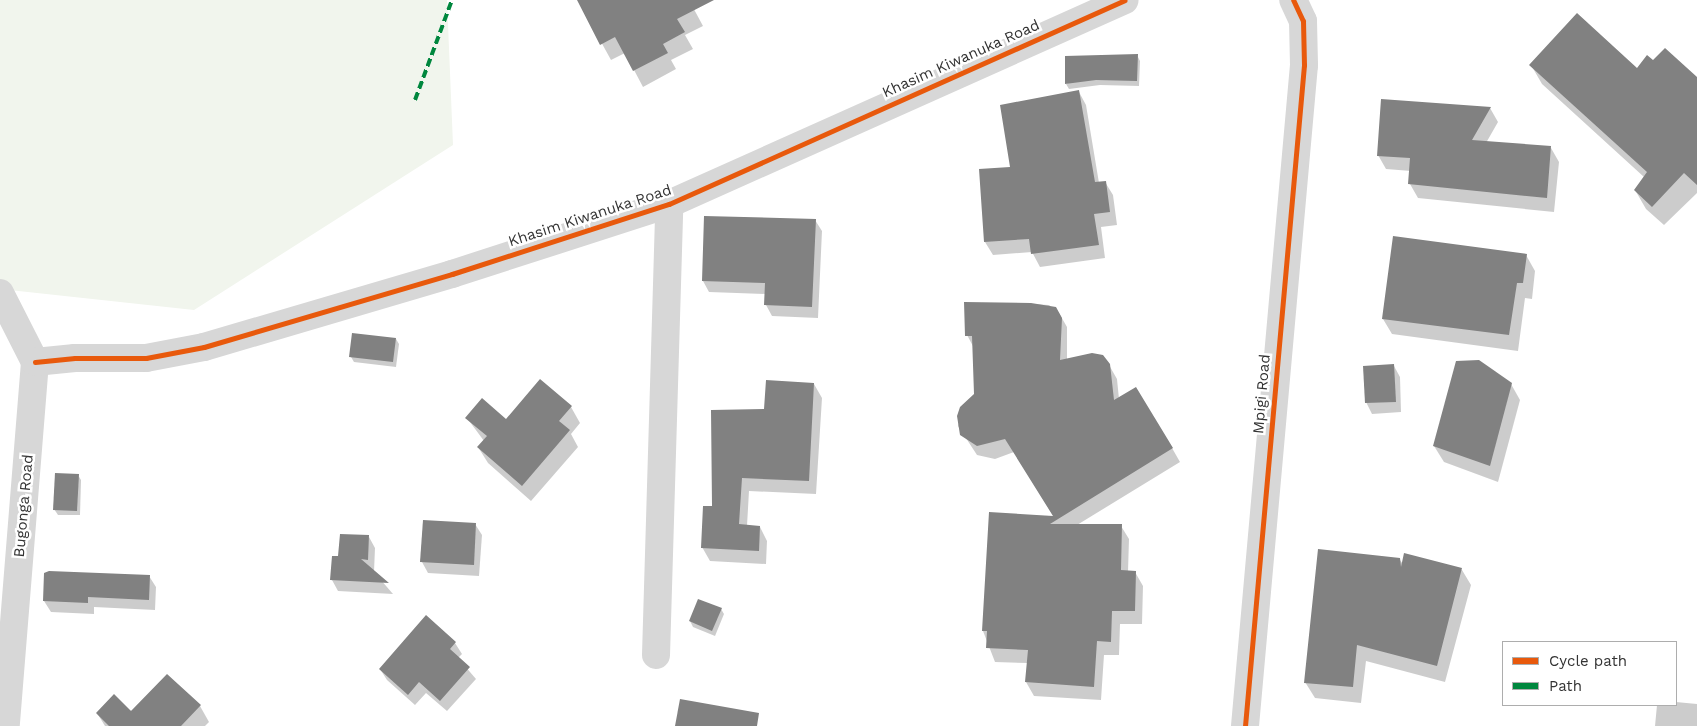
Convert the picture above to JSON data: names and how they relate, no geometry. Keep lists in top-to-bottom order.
{
  "streets": {
    "street": ["Khasim Kiwanuka Road", "Mpigi Road", "Bugonga Road"]
  },
  "crossings": [
    ["Khasim Kiwanuka Road", "Bugonga Road"]
  ],
  "legend": ["Cycle path", "Path"]
}
